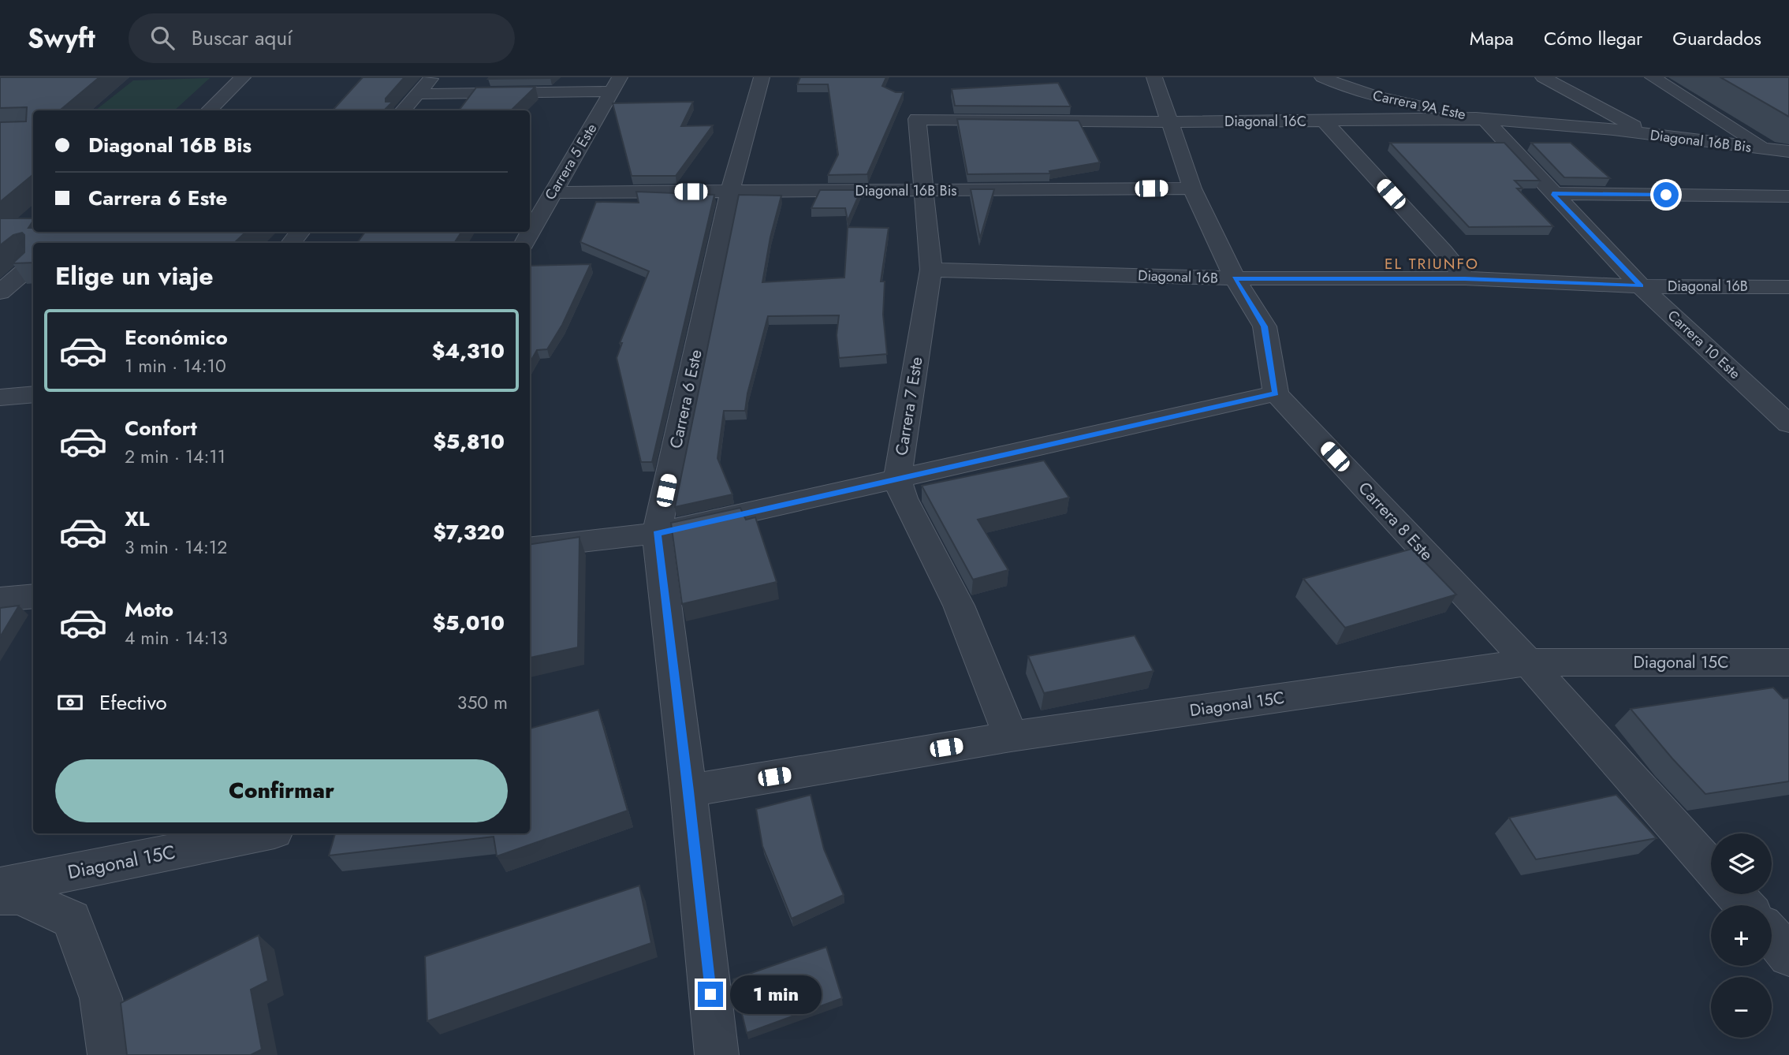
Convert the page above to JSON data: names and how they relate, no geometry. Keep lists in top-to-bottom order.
{
  "streets": {
    "street": [
      "Carrera 9A Este",
      "Diagonal 16C",
      "Diagonal 16B Bis",
      "Carrera 5 Este",
      "Diagonal 16B",
      "Carrera 10 Este",
      "Carrera 6 Este",
      "Carrera 7 Este",
      "Carrera 8 Este",
      "Diagonal 15C"
    ]
  },
  "crossings": [
    ["Carrera 9A Este", "Diagonal 16C"],
    ["Carrera 9A Este", "Carrera 10 Este"],
    ["Diagonal 16C", "Diagonal 16B Bis"],
    ["Diagonal 16C", "Carrera 10 Este"],
    ["Diagonal 16C", "Carrera 7 Este"],
    ["Diagonal 16B Bis", "Carrera 5 Este"],
    ["Diagonal 16B Bis", "Carrera 6 Este"],
    ["Diagonal 16B Bis", "Carrera 7 Este"],
    ["Diagonal 16B", "Carrera 10 Este"],
    ["Diagonal 16B", "Carrera 7 Este"],
    ["Carrera 6 Este", "Diagonal 15C"],
    ["Carrera 8 Este", "Diagonal 15C"]
  ],
  "districts": ["EL TRIUNFO"],
  "page": {
    "header": "Swyft",
    "search": "Buscar aquí",
    "nav": ["Mapa", "Cómo llegar", "Guardados"],
    "banner": ["Diagonal 16B Bis", "Carrera 6 Este"],
    "heading": "Elige un viaje",
    "list": [
      {
        "name": "Económico",
        "note": "1 min · 14:10",
        "value": "$4,310"
      },
      {
        "name": "Confort",
        "note": "2 min · 14:11",
        "value": "$5,810"
      },
      {
        "name": "XL",
        "note": "3 min · 14:12",
        "value": "$7,320"
      },
      {
        "name": "Moto",
        "note": "4 min · 14:13",
        "value": "$5,010"
      }
    ],
    "pay": ["Efectivo", "350 m"],
    "buttons": "Confirmar",
    "map_buttons": ["+", "−"],
    "bubble": "1 min"
  }
}
